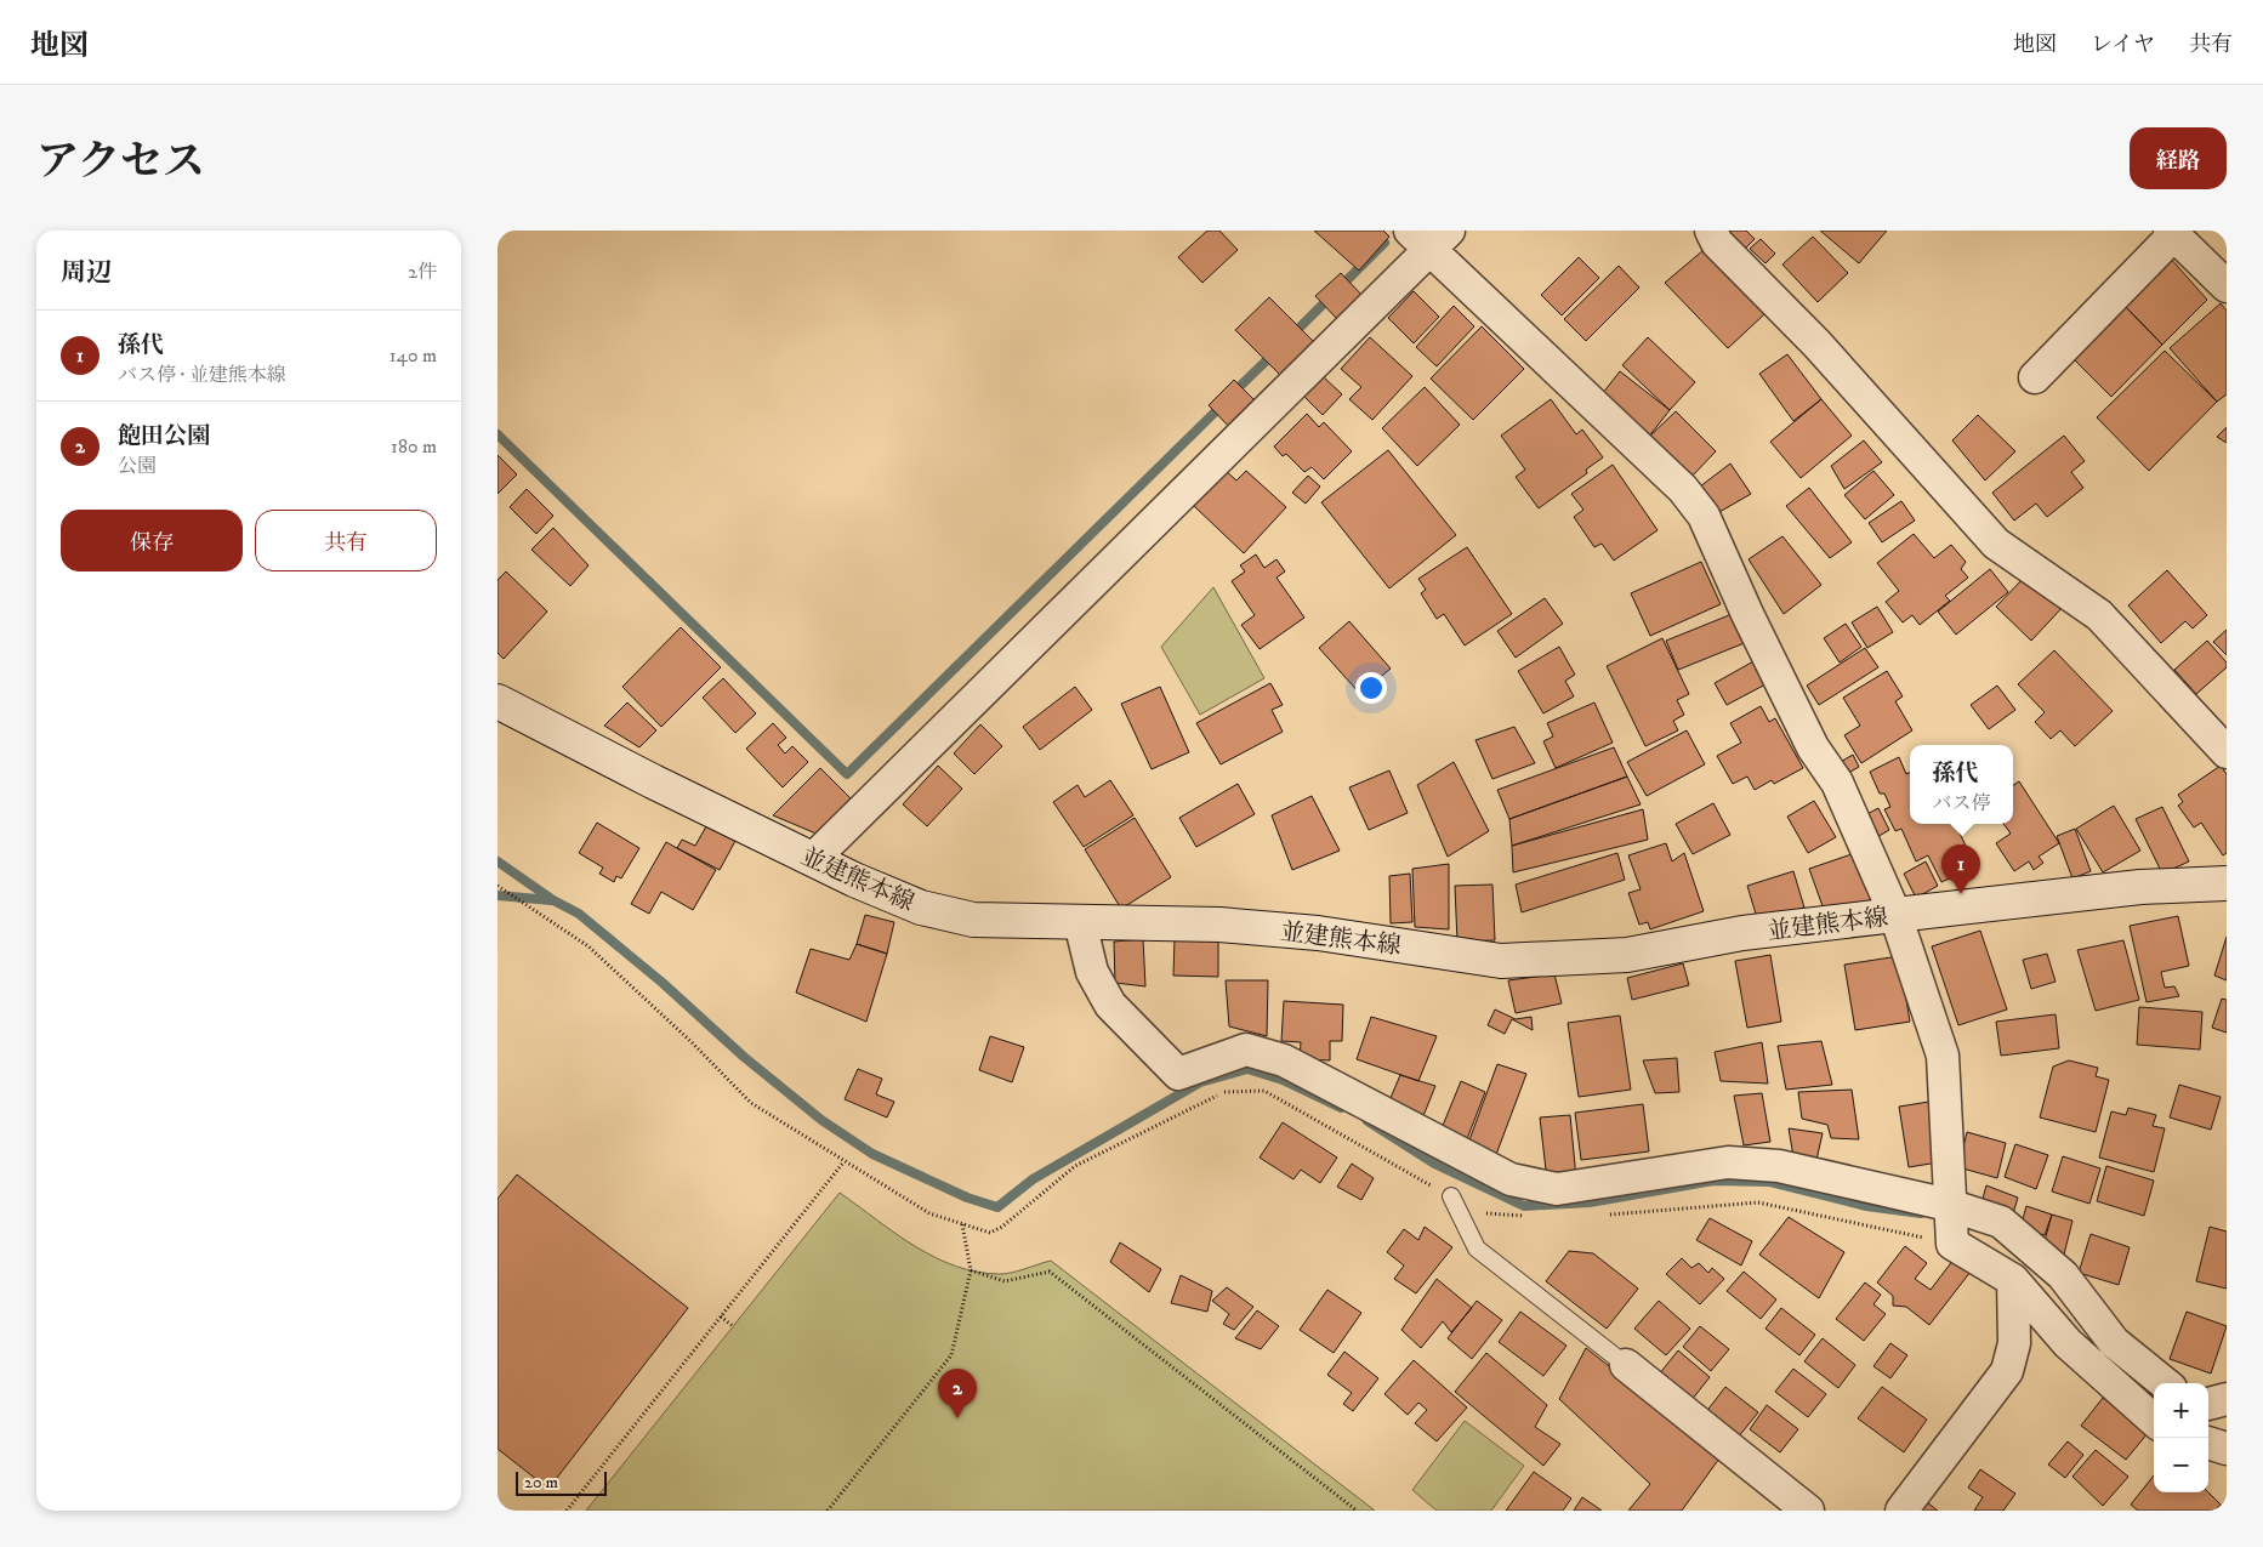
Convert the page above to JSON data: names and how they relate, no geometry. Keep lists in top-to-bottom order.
{
  "streets": {
    "main road": ["並建熊本線"]
  },
  "scale_bar": "20 m",
  "page": {
    "header": "地図",
    "nav": ["地図", "レイヤ", "共有"],
    "title": "アクセス",
    "buttons": [
      "経路",
      ["保存", "共有"]
    ],
    "heading": ["周辺", "2件"],
    "list": [
      {
        "mark": "1",
        "name": "孫代",
        "note": "バス停 · 並建熊本線",
        "value": "140 m"
      },
      {
        "mark": "2",
        "name": "飽田公園",
        "note": "公園",
        "value": "180 m"
      }
    ],
    "popup": ["孫代", "バス停"],
    "pins": ["1", "2"],
    "map_buttons": ["+", "−"],
    "scale": "20 m"
  }
}
